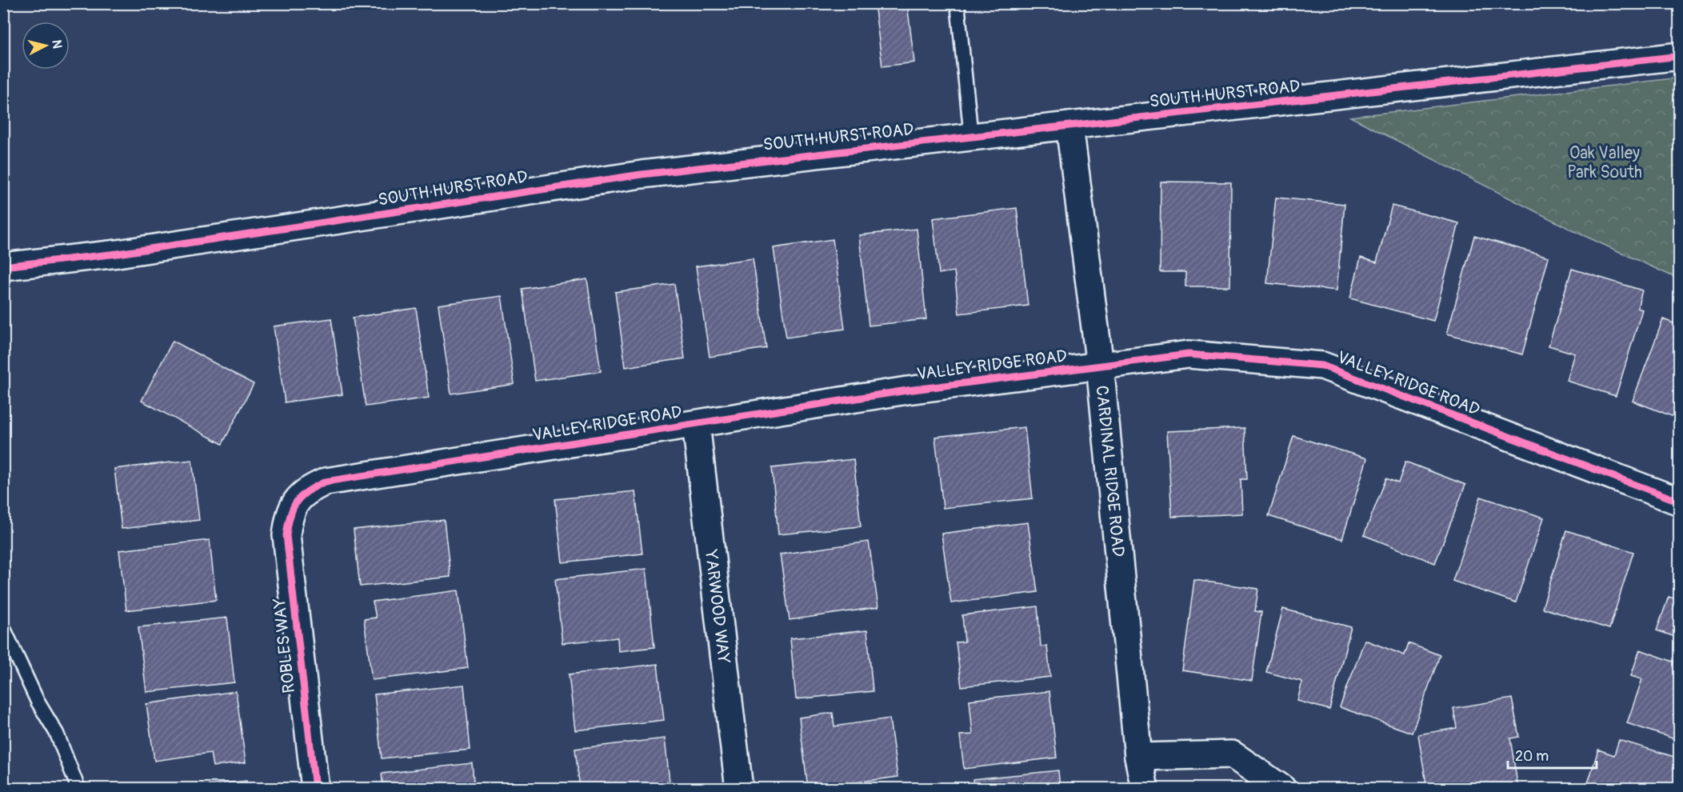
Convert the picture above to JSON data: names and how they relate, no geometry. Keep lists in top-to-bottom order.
{
  "streets": {
    "street": [
      "SOUTH HURST ROAD",
      "VALLEY RIDGE ROAD",
      "CARDINAL RIDGE ROAD",
      "YARWOOD WAY",
      "ROBLES WAY"
    ]
  },
  "crossings": [
    ["SOUTH HURST ROAD", "CARDINAL RIDGE ROAD"],
    ["VALLEY RIDGE ROAD", "CARDINAL RIDGE ROAD"],
    ["VALLEY RIDGE ROAD", "YARWOOD WAY"],
    ["VALLEY RIDGE ROAD", "ROBLES WAY"]
  ],
  "parks": ["Oak Valley Park South"],
  "scale_bar": "20 m",
  "north": "right"
}
